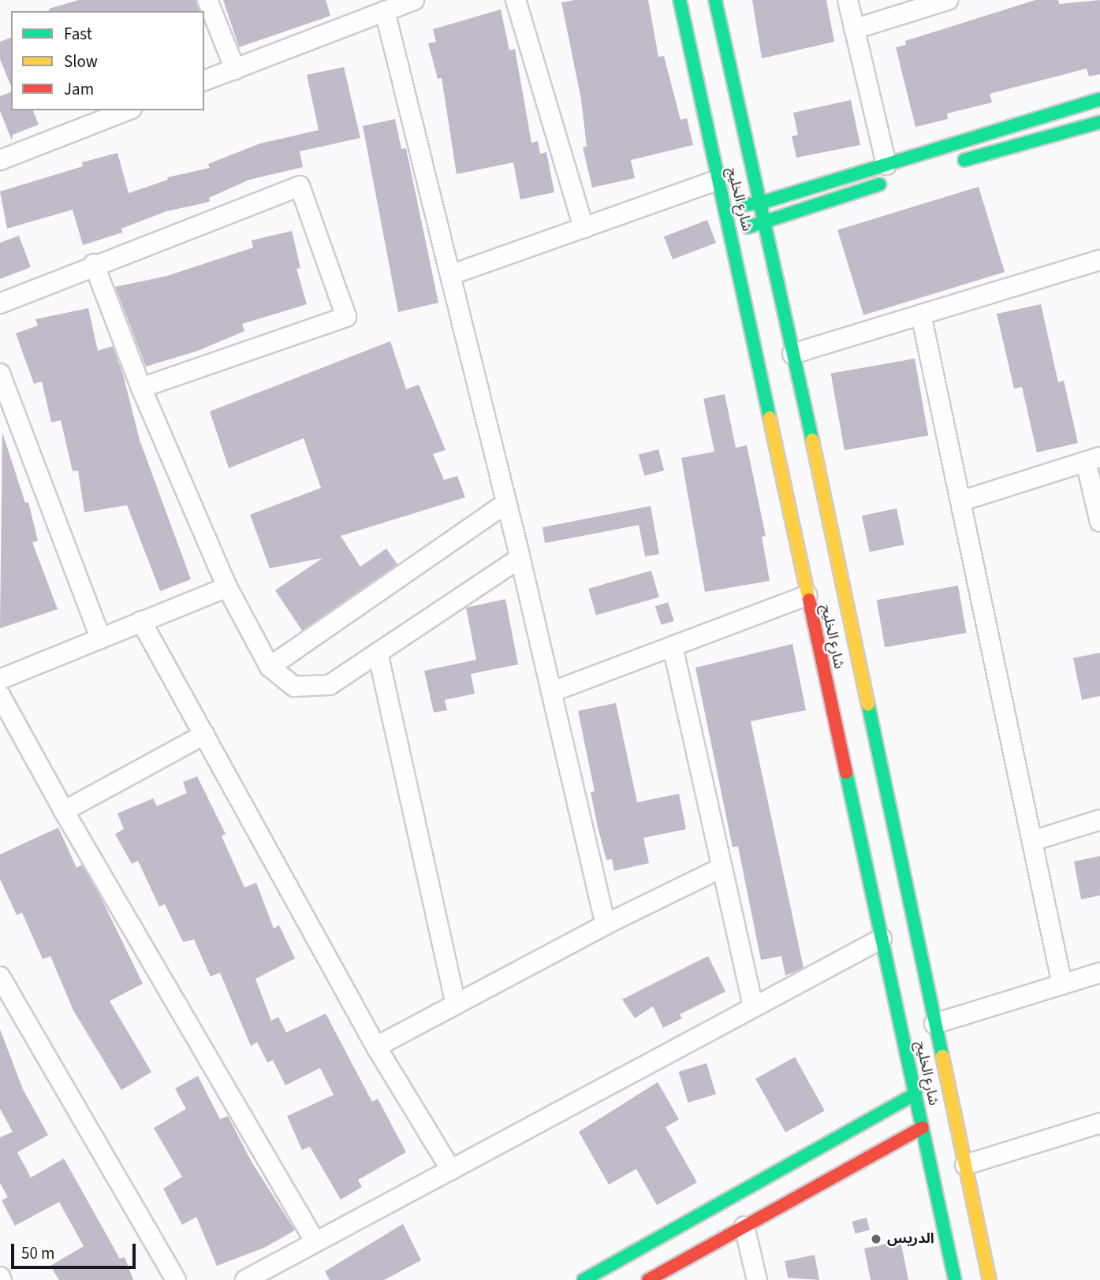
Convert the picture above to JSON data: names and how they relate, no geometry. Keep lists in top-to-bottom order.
{
  "streets": {
    "street": ["شارع الخليج"]
  },
  "places": ["الدريس"],
  "legend": ["Fast", "Slow", "Jam"],
  "scale_bar": "50 m"
}
